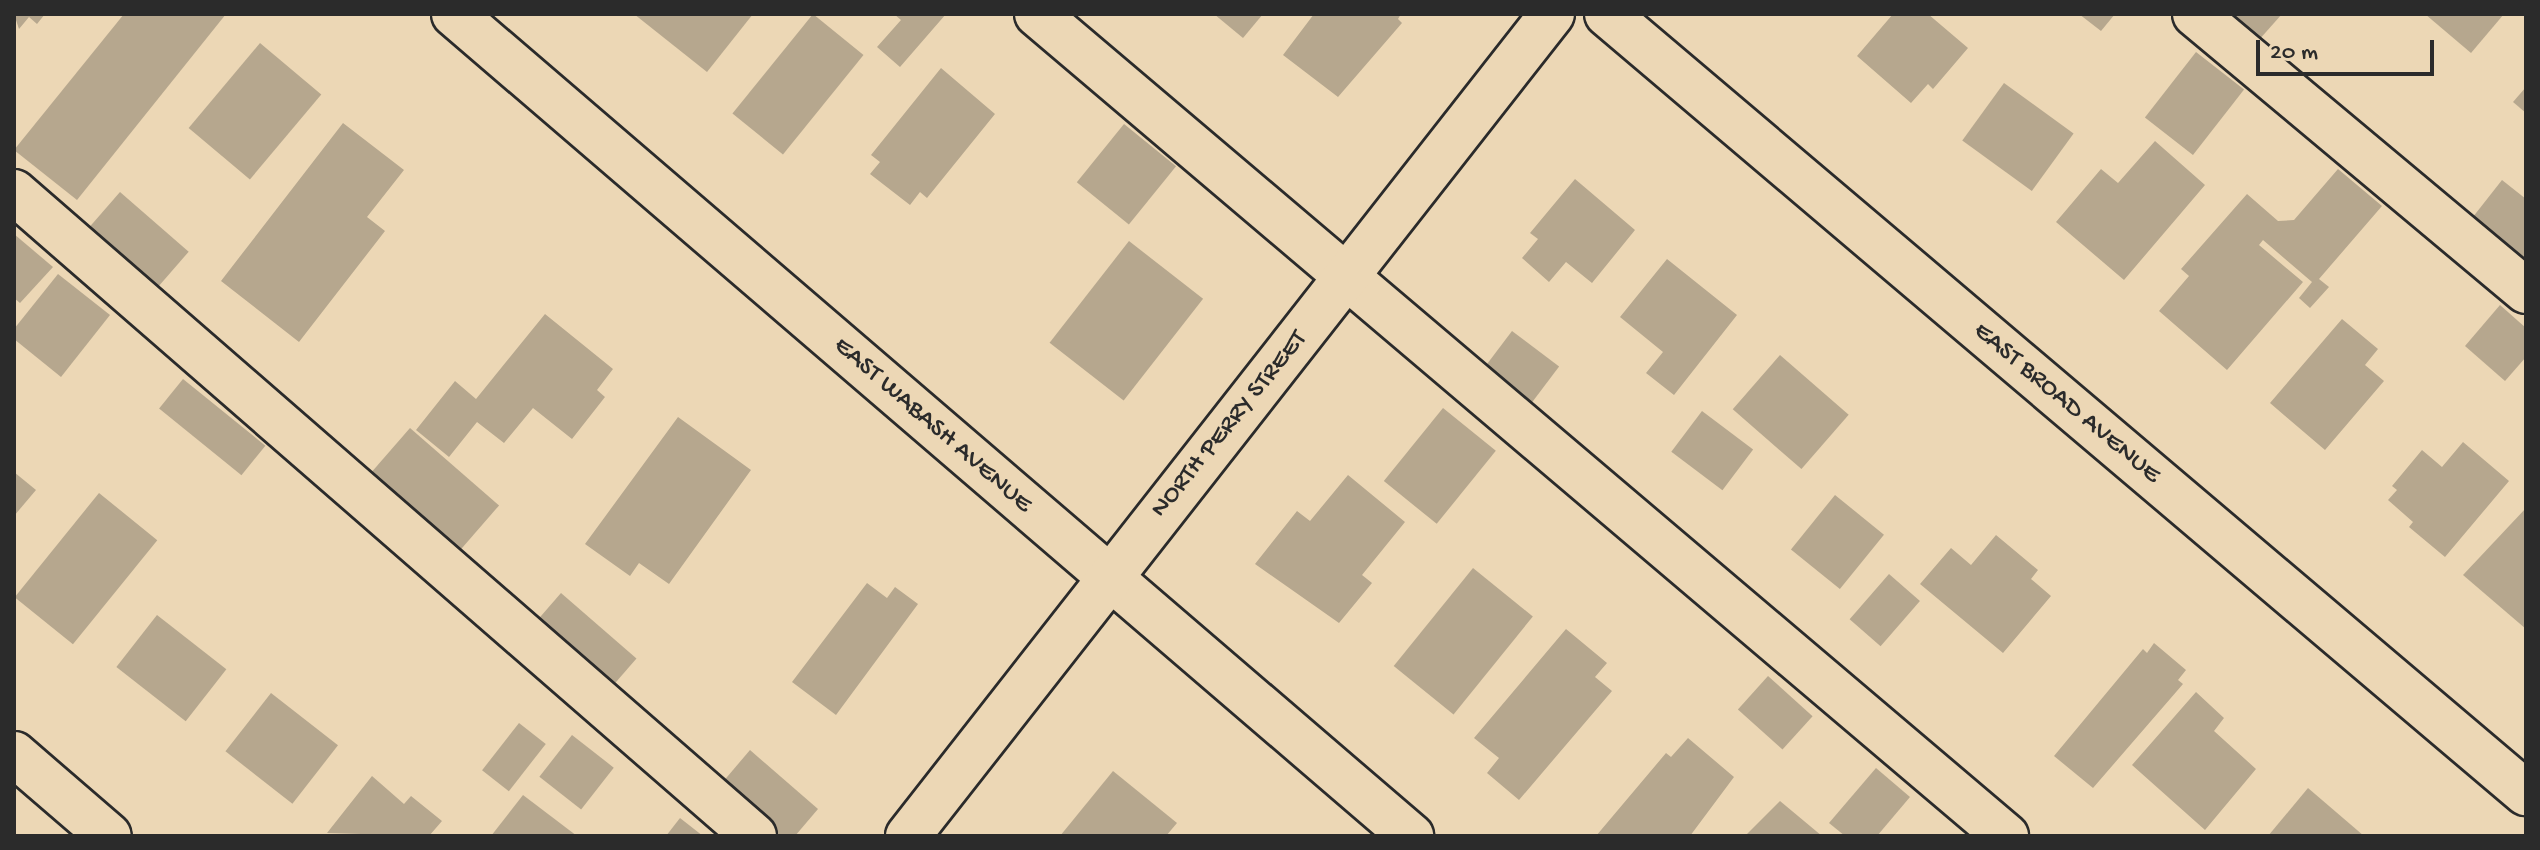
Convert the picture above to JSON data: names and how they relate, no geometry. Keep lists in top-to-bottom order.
{
  "streets": {
    "street": ["EAST BROAD AVENUE", "NORTH PERRY STREET", "EAST WABASH AVENUE"]
  },
  "crossings": [
    ["NORTH PERRY STREET", "EAST WABASH AVENUE"]
  ],
  "scale_bar": "20 m"
}
